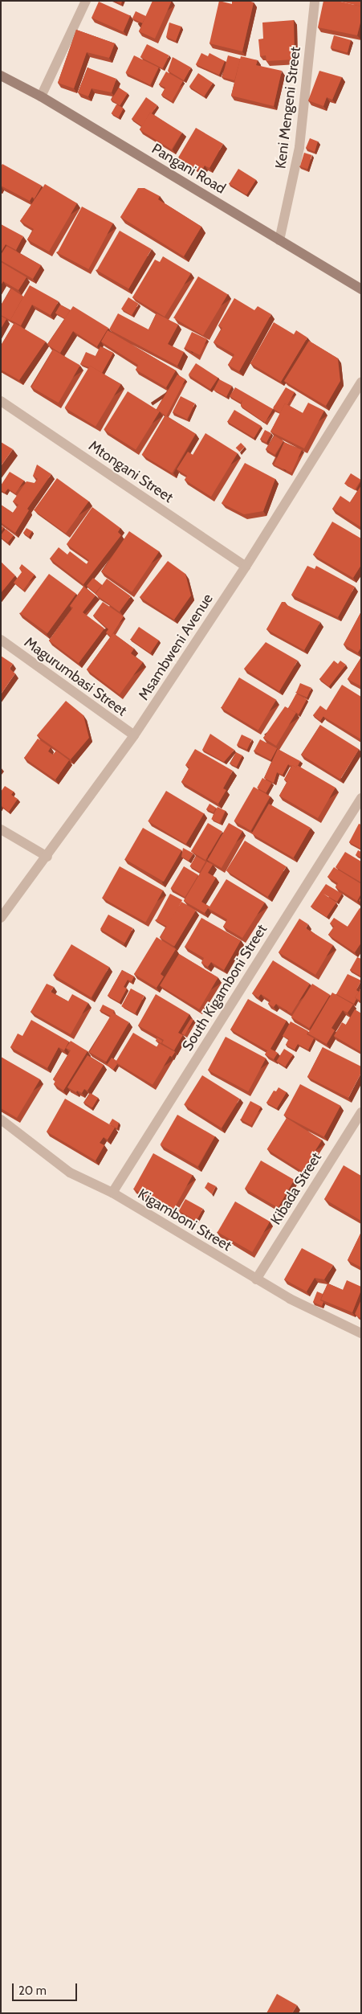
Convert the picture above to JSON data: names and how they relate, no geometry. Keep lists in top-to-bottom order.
{
  "streets": {
    "main road": ["Pangani Road"],
    "street": [
      "Keni Mengeni Street",
      "Mtongani Street",
      "Msambweni Avenue",
      "Magurumbasi Street",
      "South Kigamboni Street",
      "Kibada Street",
      "Kigamboni Street"
    ]
  },
  "crossings": [
    ["Keni Mengeni Street", "Pangani Road"],
    ["Mtongani Street", "Msambweni Avenue"],
    ["Msambweni Avenue", "Magurumbasi Street"],
    ["South Kigamboni Street", "Kigamboni Street"],
    ["Kibada Street", "Kigamboni Street"]
  ],
  "scale_bar": "20 m"
}
